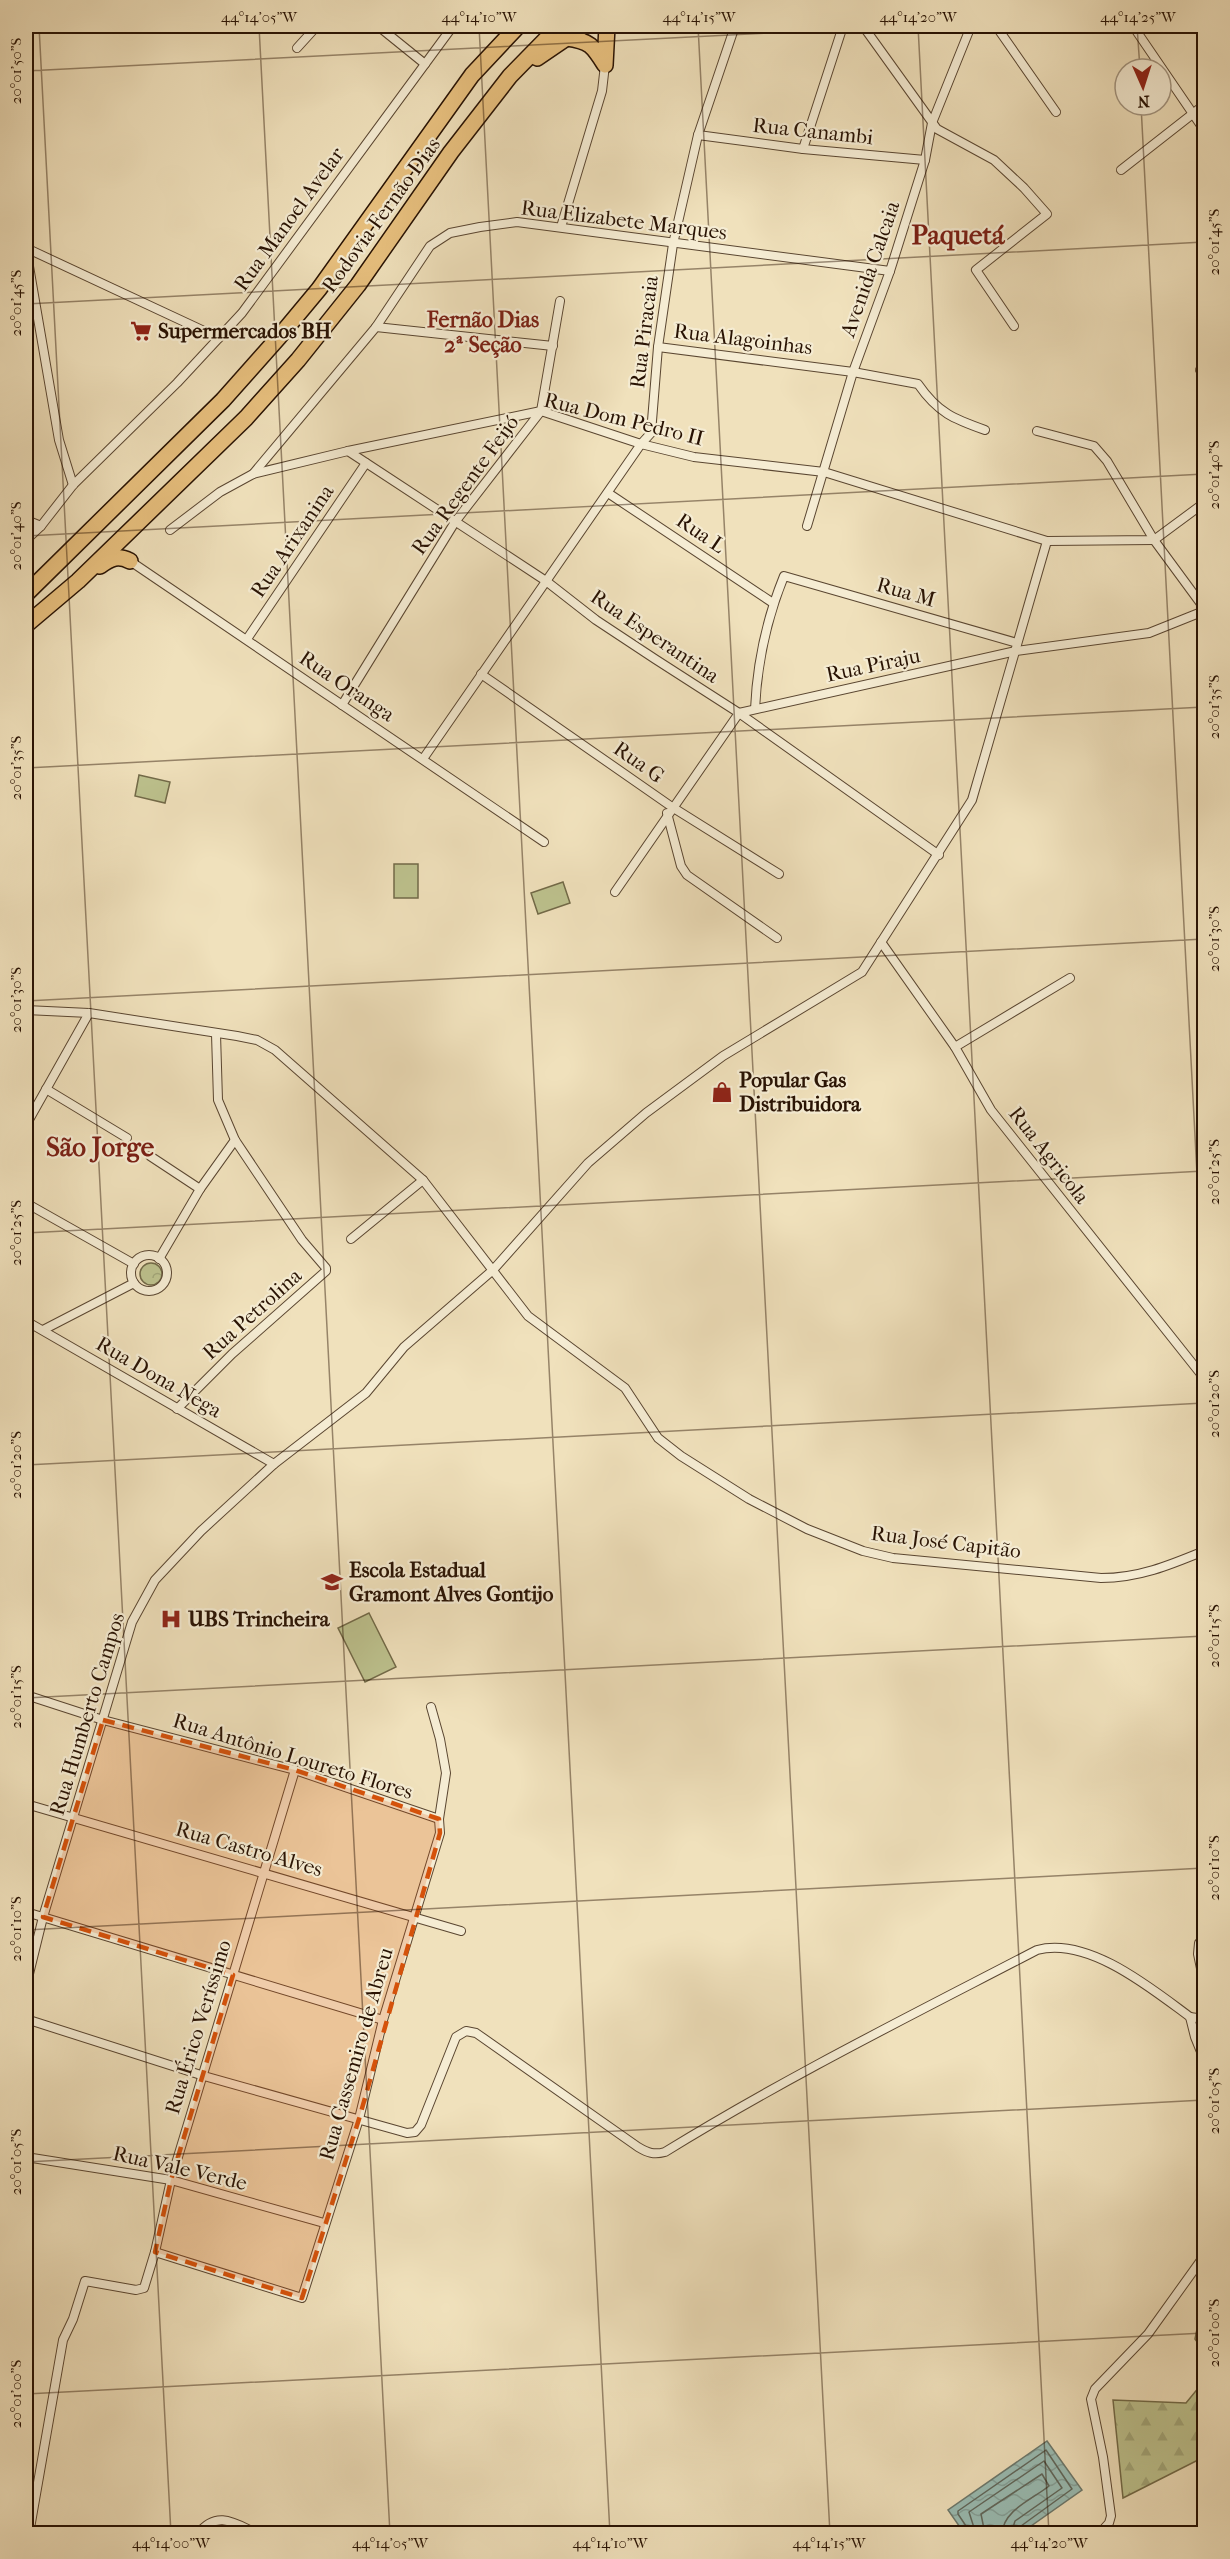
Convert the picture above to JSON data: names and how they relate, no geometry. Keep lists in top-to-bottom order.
{
  "streets": {
    "highway": ["Rodovia Fernão Dias"],
    "street": [
      "Rua Canambi",
      "Rua Manoel Avelar",
      "Rua Elizabete Marques",
      "Avenida Calcaia",
      "Rua Piracaia",
      "Rua Alagoinhas",
      "Rua Dom Pedro II",
      "Rua Regente Feijó",
      "Rua L",
      "Rua Arixanina",
      "Rua M",
      "Rua Esperantina",
      "Rua Piraju",
      "Rua Oranga",
      "Rua G",
      "Rua Agricola",
      "Rua Petrolina",
      "Rua Dona Nega",
      "Rua José Capitão",
      "Rua Humberto Campos",
      "Rua Antônio Loureto Flores",
      "Rua Castro Alves",
      "Rua Érico Veríssimo",
      "Rua Cassemiro de Abreu",
      "Rua Vale Verde"
    ]
  },
  "crossings": [
    ["Rua Canambi", "Avenida Calcaia"],
    ["Rua Canambi", "Rua Piracaia"],
    ["Rua Elizabete Marques", "Avenida Calcaia"],
    ["Rua Elizabete Marques", "Rua Piracaia"],
    ["Rua Elizabete Marques", "Rua Dom Pedro II"],
    ["Avenida Calcaia", "Rua Alagoinhas"],
    ["Avenida Calcaia", "Rua Dom Pedro II"],
    ["Rua Piracaia", "Rua Alagoinhas"],
    ["Rua Piracaia", "Rua Dom Pedro II"],
    ["Rua Piracaia", "Rua L"],
    ["Rua Piracaia", "Rua Esperantina"],
    ["Rua Piracaia", "Rua Oranga"],
    ["Rua Piracaia", "Rua G"],
    ["Rua Dom Pedro II", "Rua Regente Feijó"],
    ["Rua Dom Pedro II", "Rua Esperantina"],
    ["Rua Dom Pedro II", "Rua Humberto Campos"],
    ["Rua Regente Feijó", "Rua Esperantina"],
    ["Rua Regente Feijó", "Rua Oranga"],
    ["Rua L", "Rua M"],
    ["Rua Arixanina", "Rua Esperantina"],
    ["Rua Arixanina", "Rua Oranga"],
    ["Rua M", "Rua Piraju"],
    ["Rua M", "Rua Humberto Campos"],
    ["Rua Esperantina", "Rua Piraju"],
    ["Rua Esperantina", "Rua Humberto Campos"],
    ["Rua Piraju", "Rua Humberto Campos"],
    ["Rua Agricola", "Rua Humberto Campos"],
    ["Rua Petrolina", "Rua Dona Nega"],
    ["Rua Dona Nega", "Rua Humberto Campos"],
    ["Rua José Capitão", "Rua Humberto Campos"],
    ["Rua Humberto Campos", "Rua Antônio Loureto Flores"],
    ["Rua Humberto Campos", "Rua Castro Alves"],
    ["Rua Antônio Loureto Flores", "Rua Érico Veríssimo"],
    ["Rua Antônio Loureto Flores", "Rua Cassemiro de Abreu"],
    ["Rua Castro Alves", "Rua Érico Veríssimo"],
    ["Rua Castro Alves", "Rua Cassemiro de Abreu"],
    ["Rua Érico Veríssimo", "Rua Cassemiro de Abreu"],
    ["Rua Érico Veríssimo", "Rua Vale Verde"],
    ["Rua Cassemiro de Abreu", "Rua Vale Verde"]
  ],
  "districts": ["Paquetá", "Fernão Dias 2ª Seção", "São Jorge"],
  "places": {
    "supermarket": ["Supermercados BH"],
    "shop": ["Popular Gas Distribuidora"],
    "school or university": ["Escola Estadual Gramont Alves Gontijo"],
    "hospital": ["UBS Trincheira"]
  },
  "north": "bottom",
  "coordinates": [
    "44°14'05\"W",
    "44°14'10\"W",
    "44°14'15\"W",
    "44°14'20\"W",
    "44°14'25\"W",
    "20°01'50\"S",
    "20°01'45\"S",
    "20°01'40\"S",
    "20°01'35\"S",
    "20°01'30\"S",
    "20°01'25\"S",
    "20°01'20\"S",
    "20°01'15\"S",
    "20°01'10\"S",
    "20°01'05\"S",
    "20°01'00\"S",
    "44°14'00\"W"
  ]
}
